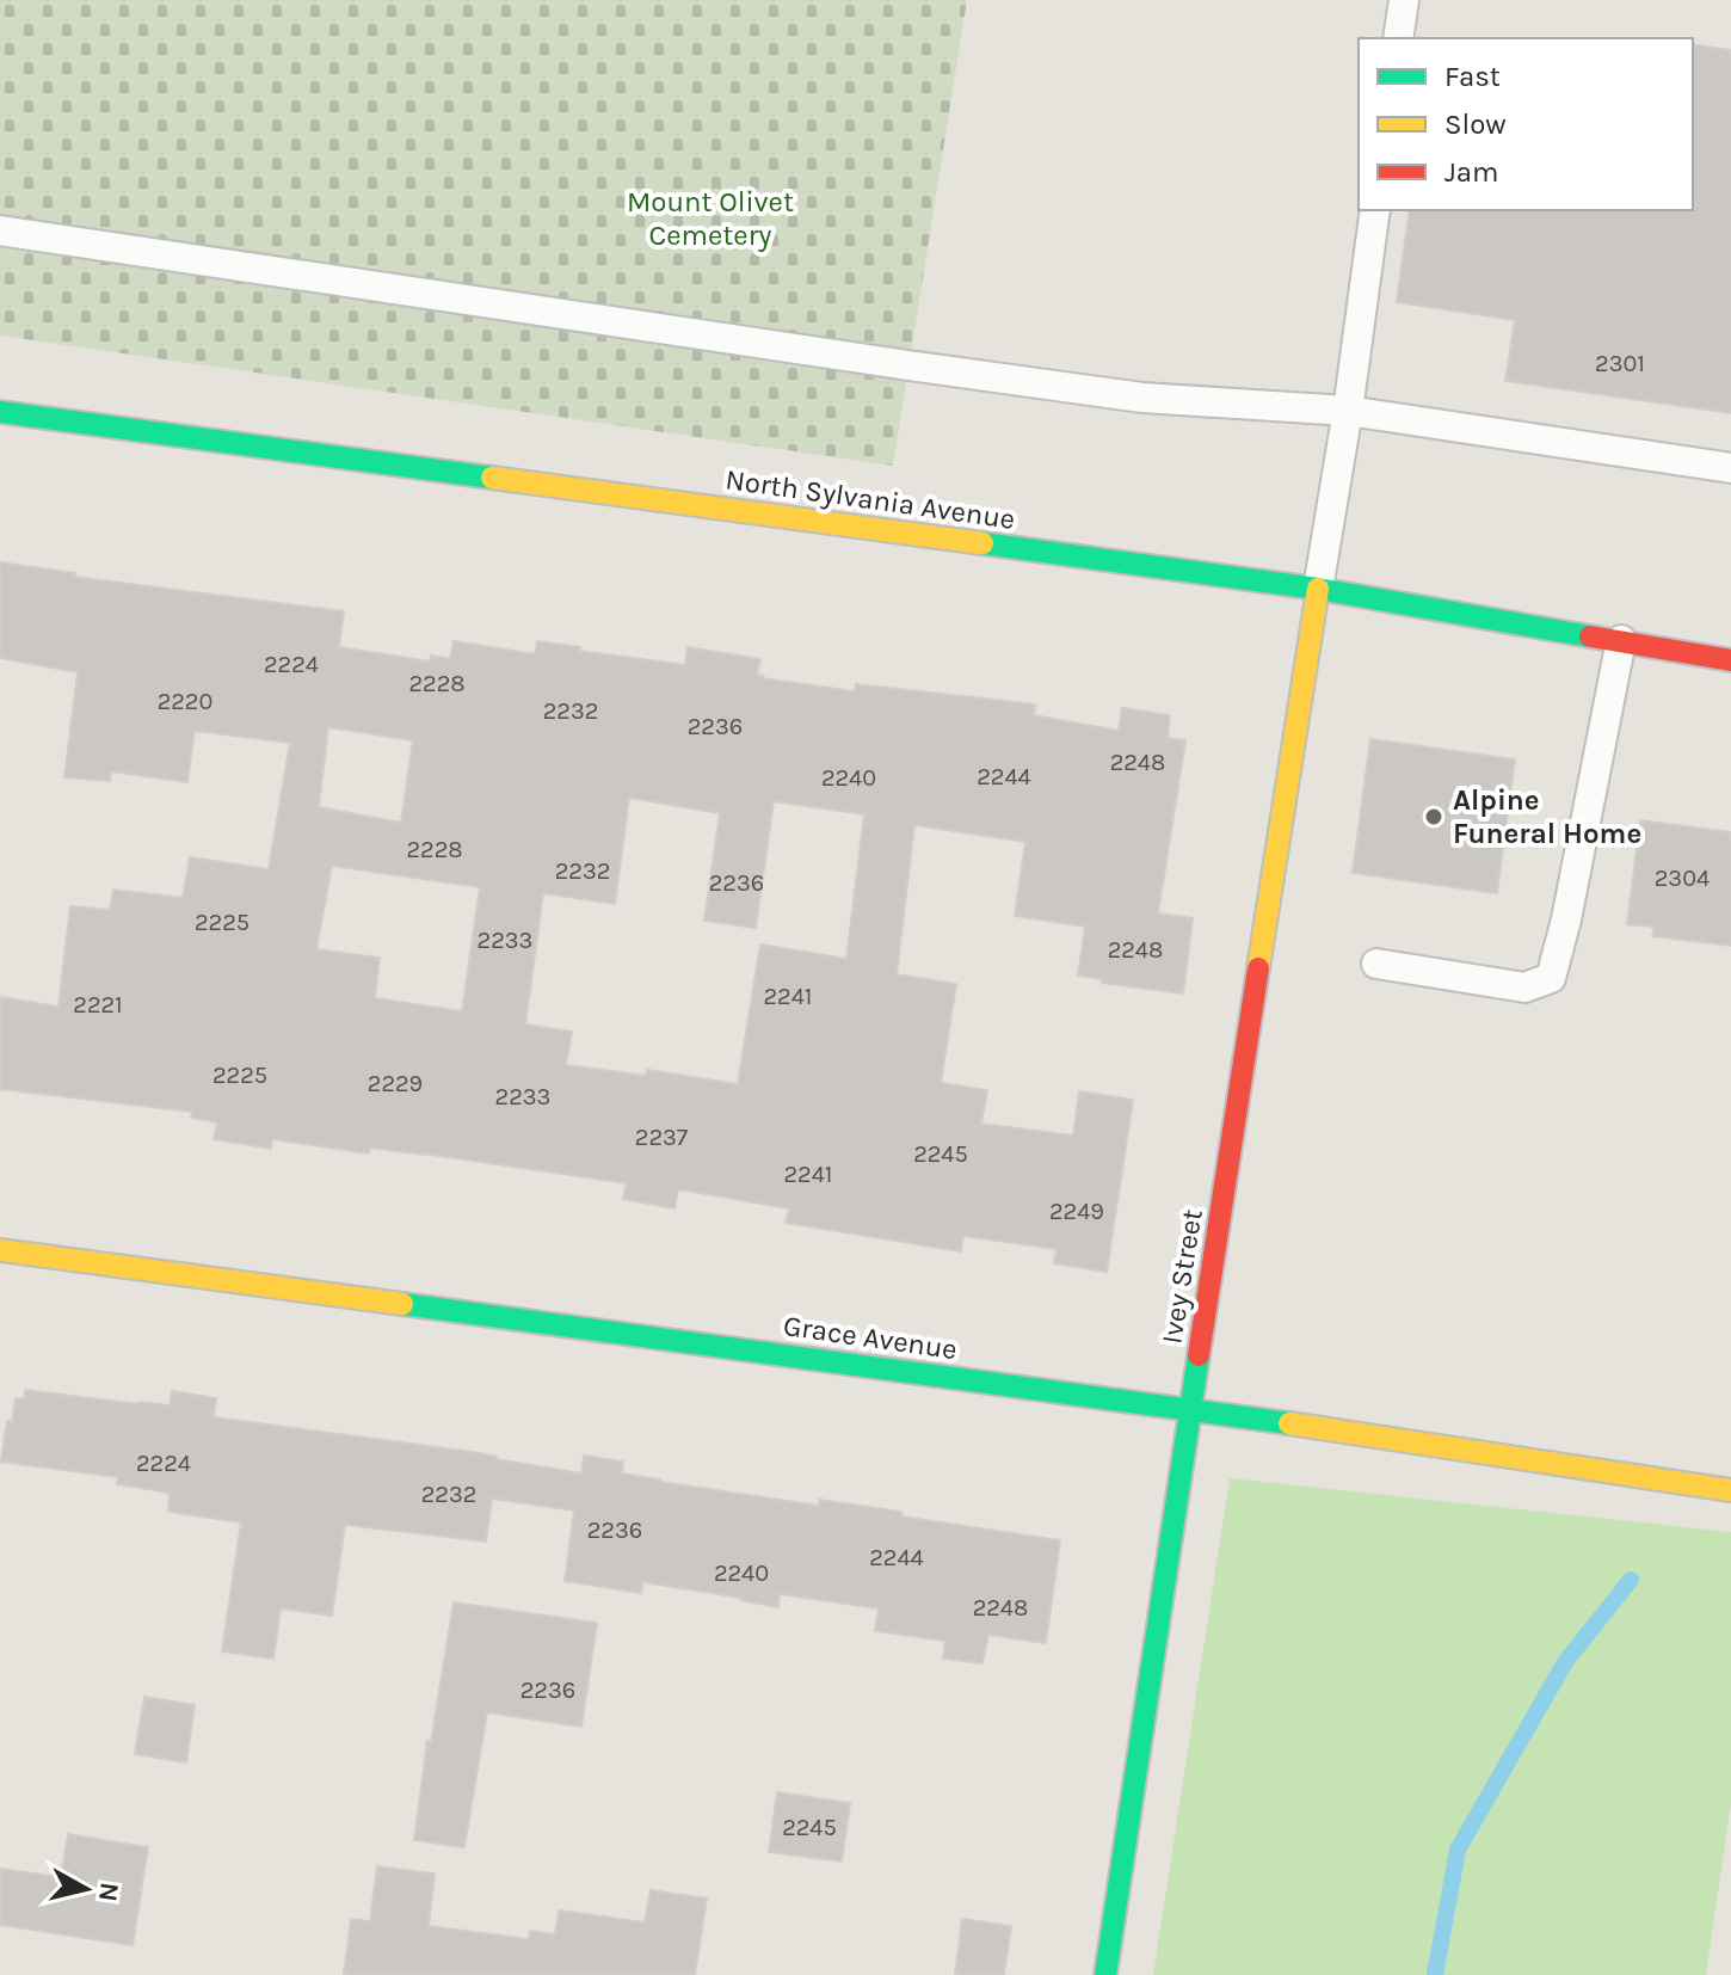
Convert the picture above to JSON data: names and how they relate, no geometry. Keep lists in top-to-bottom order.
{
  "streets": {
    "street": ["North Sylvania Avenue", "Ivey Street", "Grace Avenue"]
  },
  "crossings": [
    ["North Sylvania Avenue", "Ivey Street"],
    ["Ivey Street", "Grace Avenue"]
  ],
  "parks": ["Mount Olivet Cemetery"],
  "places": ["Alpine Funeral Home"],
  "house_numbers": [
    "2301",
    "2224",
    "2228",
    "2220",
    "2232",
    "2236",
    "2248",
    "2244",
    "2240",
    "2228",
    "2232",
    "2304",
    "2236",
    "2225",
    "2233",
    "2248",
    "2241",
    "2221",
    "2225",
    "2229",
    "2233",
    "2237",
    "2245",
    "2241",
    "2249",
    "2224",
    "2232",
    "2236",
    "2244",
    "2240",
    "2248",
    "2236",
    "2245"
  ],
  "legend": ["Fast", "Slow", "Jam"],
  "north": "right"
}
